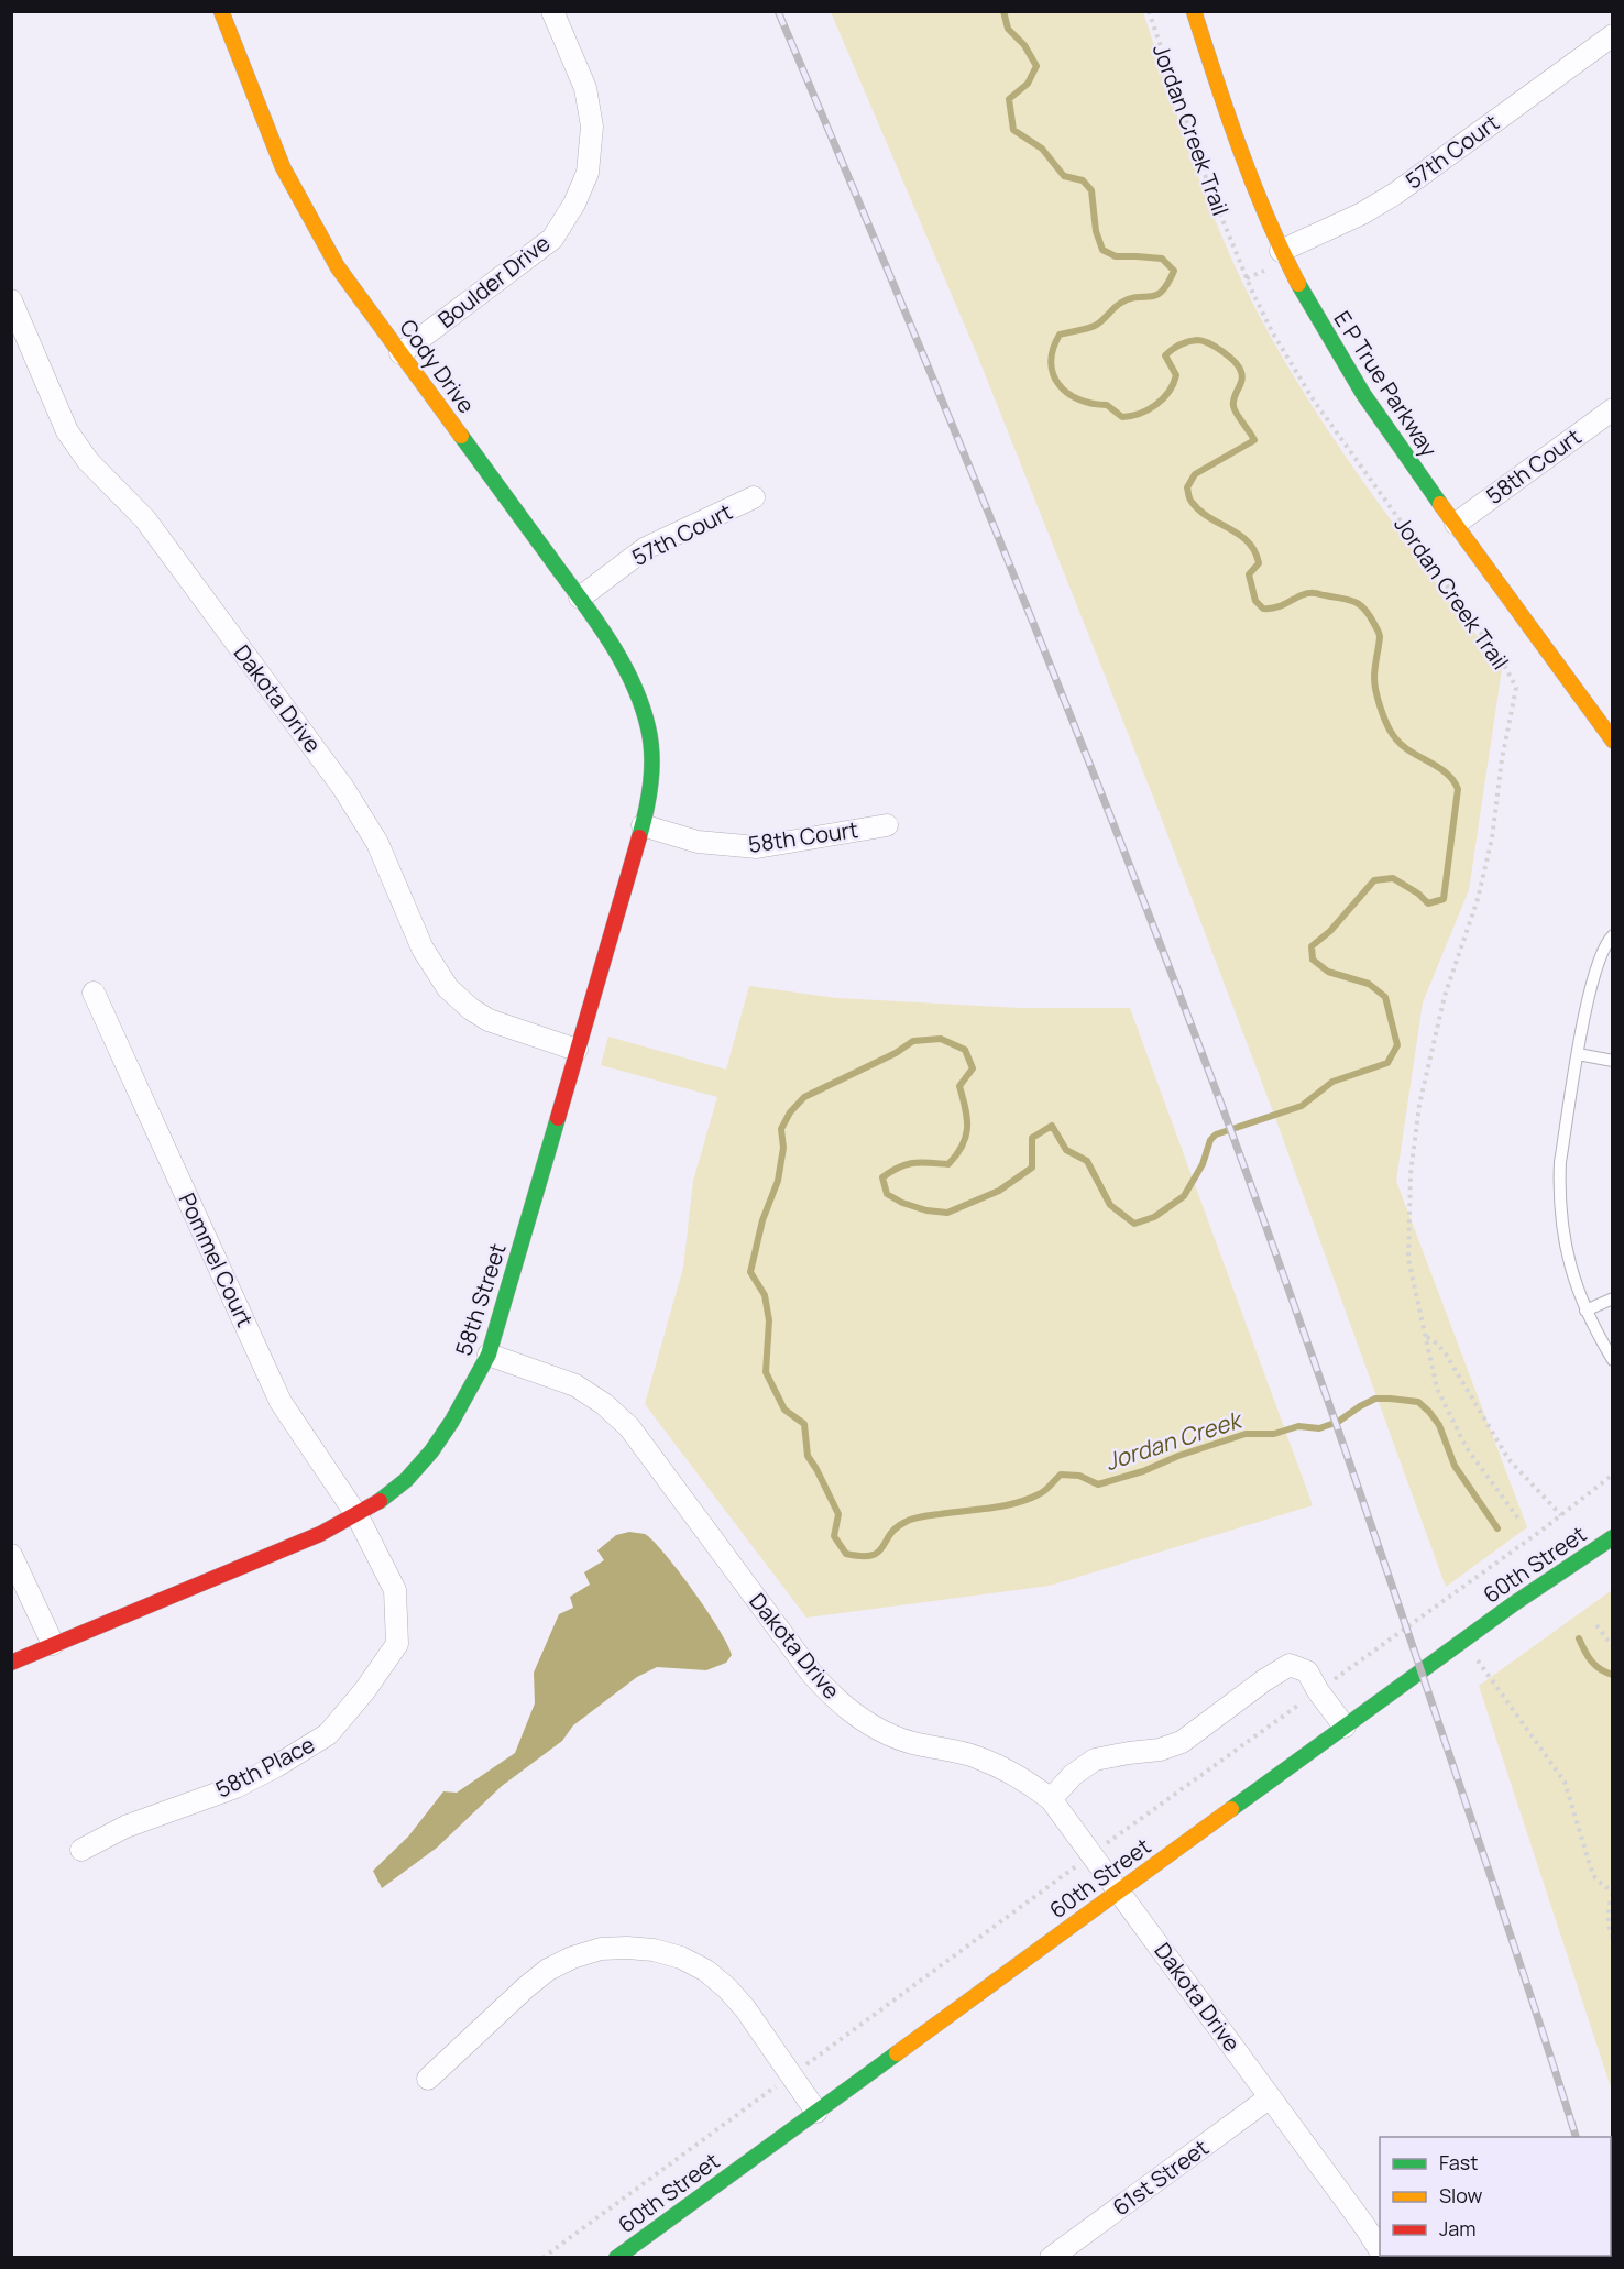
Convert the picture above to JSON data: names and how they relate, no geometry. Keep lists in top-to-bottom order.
{
  "streets": {
    "main road": [
      "Cody Drive",
      "E P True Parkway",
      "58th Street",
      "60th Street"
    ],
    "street": [
      "57th Court",
      "Boulder Drive",
      "58th Court",
      "Dakota Drive",
      "Pommel Court",
      "58th Place",
      "61st Street"
    ],
    "path": ["Jordan Creek Trail"]
  },
  "crossings": [
    ["57th Court", "Cody Drive"],
    ["57th Court", "E P True Parkway"],
    ["Boulder Drive", "Cody Drive"],
    ["Cody Drive", "58th Street"],
    ["E P True Parkway", "58th Court"],
    ["58th Court", "58th Street"],
    ["Dakota Drive", "58th Street"],
    ["Dakota Drive", "60th Street"],
    ["Dakota Drive", "61st Street"],
    ["Pommel Court", "58th Street"],
    ["Pommel Court", "58th Place"],
    ["58th Street", "58th Place"]
  ],
  "water": ["Jordan Creek"],
  "legend": ["Fast", "Slow", "Jam"]
}
